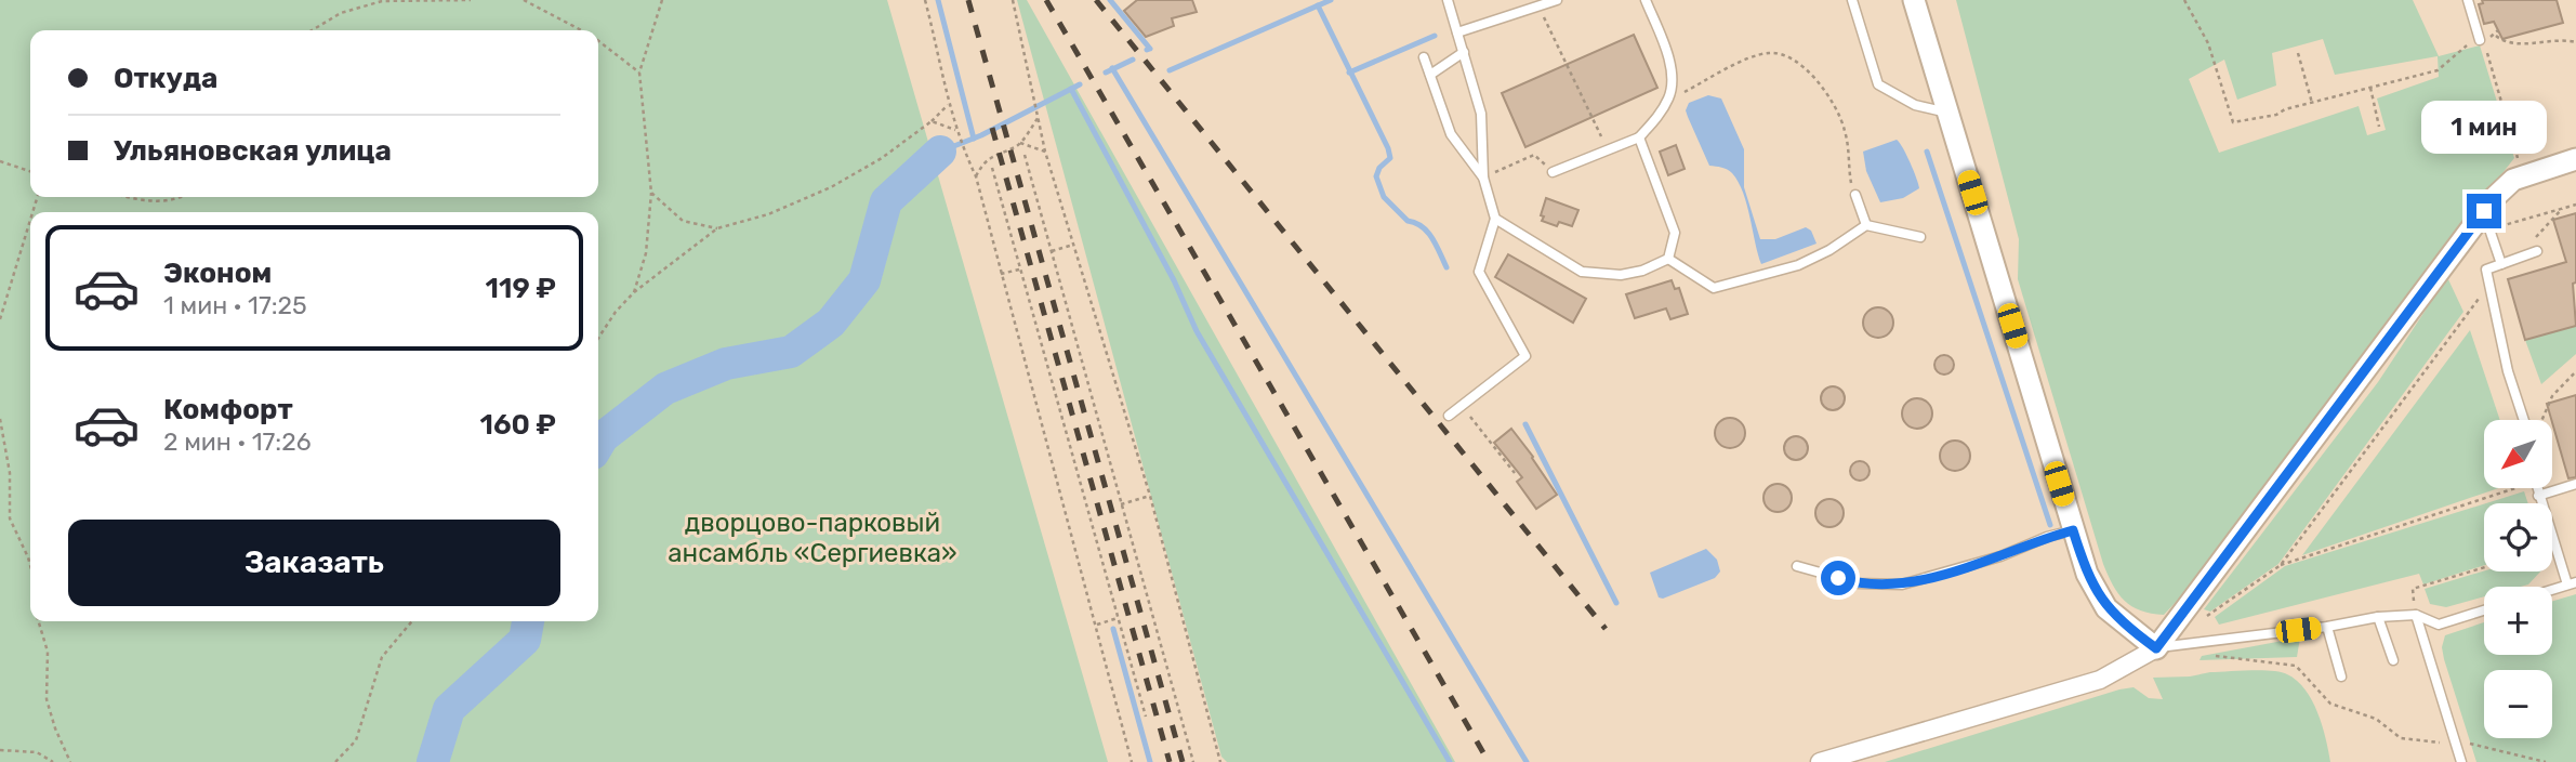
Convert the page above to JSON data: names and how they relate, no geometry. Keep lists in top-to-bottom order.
{
  "parks": ["дворцово-парковый ансамбль «Сергиевка»"],
  "north": "bottom left",
  "page": {
    "banner": ["Откуда", "Ульяновская улица"],
    "bubble": "1 мин",
    "list": [
      {
        "name": "Эконом",
        "note": "1 мин · 17:25",
        "value": "119 ₽"
      },
      {
        "name": "Комфорт",
        "note": "2 мин · 17:26",
        "value": "160 ₽"
      }
    ],
    "map_buttons": ["+", "−"],
    "buttons": "Заказать"
  }
}
